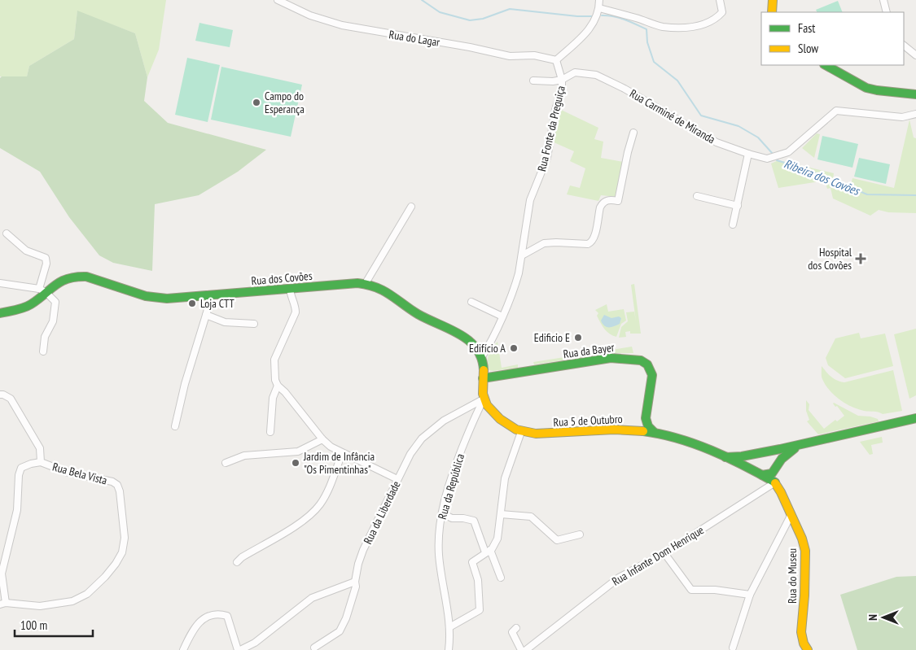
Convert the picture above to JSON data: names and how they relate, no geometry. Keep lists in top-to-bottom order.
{
  "streets": {
    "street": [
      "Rua do Lagar",
      "Rua Carminé de Miranda",
      "Rua Fonte da Preguiça",
      "Rua dos Covões",
      "Rua da Bayer",
      "Rua 5 de Outubro",
      "Rua Bela Vista",
      "Rua da República",
      "Rua da Liberdade",
      "Rua Infante Dom Henrique",
      "Rua do Museu"
    ]
  },
  "crossings": [
    ["Rua do Lagar", "Rua Fonte da Preguiça"],
    ["Rua Carminé de Miranda", "Rua Fonte da Preguiça"],
    ["Rua Fonte da Preguiça", "Rua dos Covões"],
    ["Rua 5 de Outubro", "Rua da República"],
    ["Rua 5 de Outubro", "Rua da Liberdade"],
    ["Rua da República", "Rua da Liberdade"],
    ["Rua Infante Dom Henrique", "Rua do Museu"]
  ],
  "water": ["Ribeira dos Covões"],
  "places": {
    "other": [
      "Campo do Esperança",
      "Loja CTT",
      "Edificio E",
      "Edifício A",
      "Jardim de Infância \"Os Pimentinhas\""
    ],
    "health": ["Hospital dos Covões"]
  },
  "legend": ["Fast", "Slow"],
  "scale_bar": "100 m",
  "north": "left"
}
